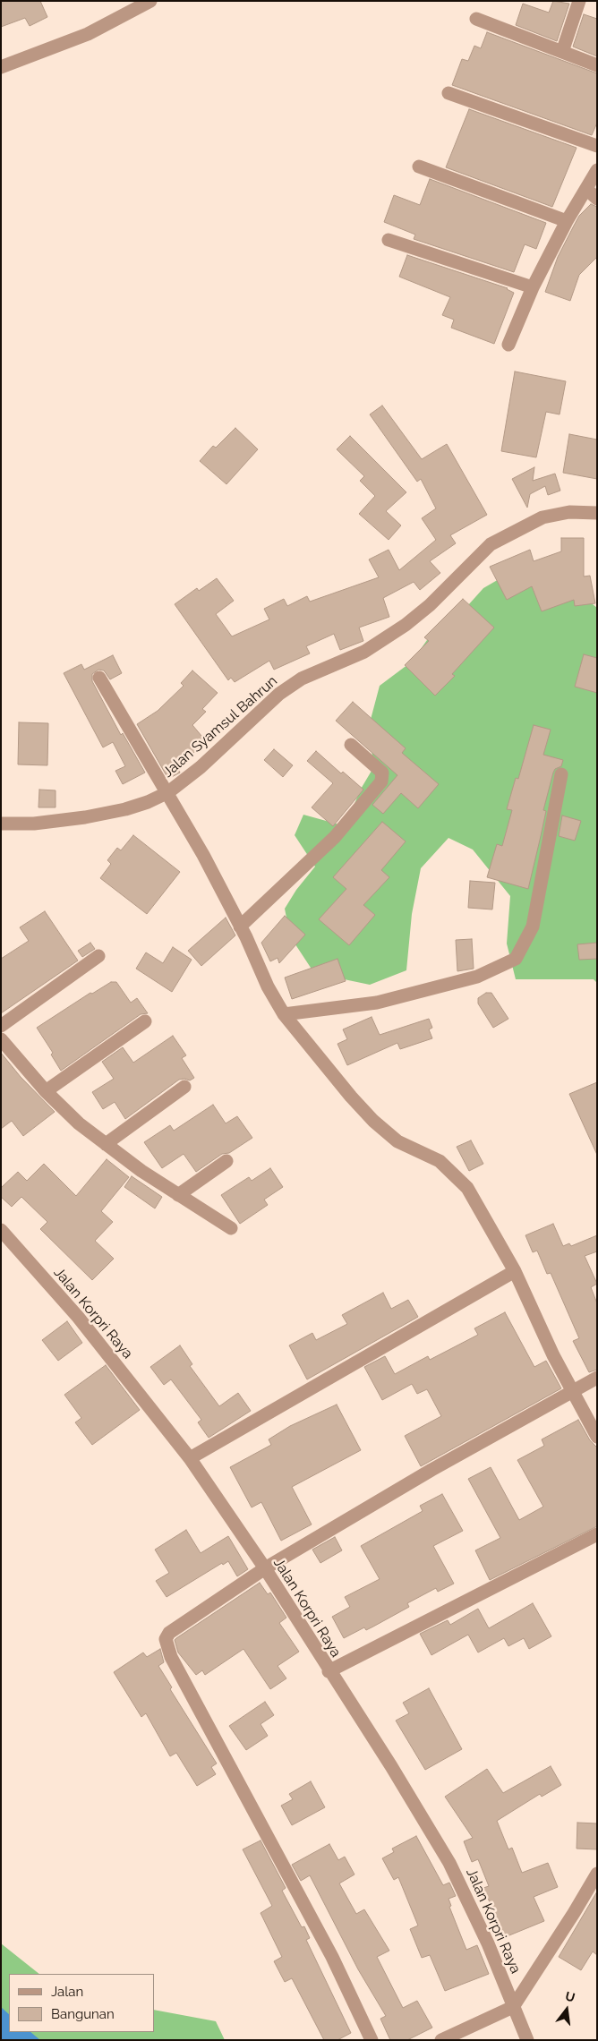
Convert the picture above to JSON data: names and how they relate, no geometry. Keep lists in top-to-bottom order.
{
  "streets": {
    "street": ["Jalan Syamsul Bahrun", "Jalan Korpri Raya"]
  },
  "legend": ["Jalan", "Bangunan"],
  "north": "top"
}
